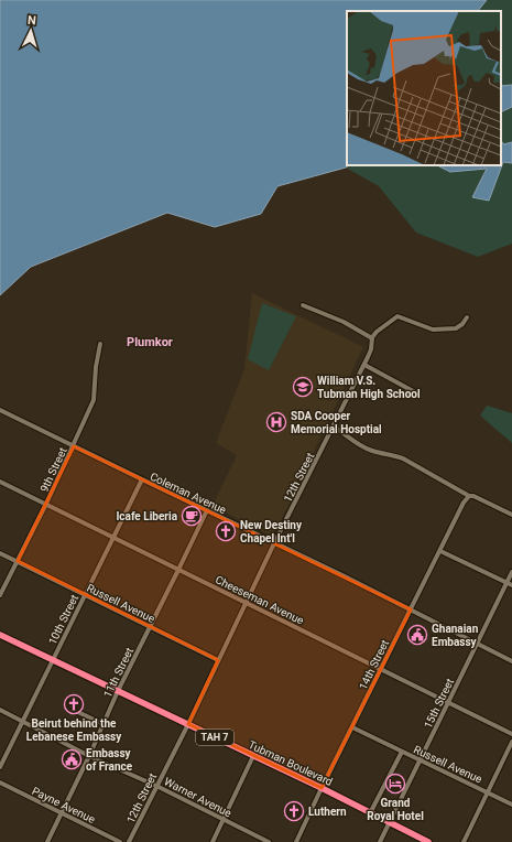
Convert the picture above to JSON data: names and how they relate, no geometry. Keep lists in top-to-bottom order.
{
  "streets": {
    "highway": ["TAH 7", "Tubman Boulevard"],
    "street": [
      "9th Street",
      "12th Street",
      "Coleman Avenue",
      "Cheeseman Avenue",
      "Russell Avenue",
      "10th Street",
      "14th Street",
      "11th Street",
      "15th Street",
      "Warner Avenue",
      "Payne Avenue"
    ]
  },
  "crossings": [
    ["9th Street", "Coleman Avenue"],
    ["9th Street", "Cheeseman Avenue"],
    ["9th Street", "Russell Avenue"],
    ["12th Street", "Coleman Avenue"],
    ["12th Street", "Cheeseman Avenue"],
    ["12th Street", "Russell Avenue"],
    ["12th Street", "Tubman Boulevard"],
    ["12th Street", "Warner Avenue"],
    ["Coleman Avenue", "10th Street"],
    ["Coleman Avenue", "14th Street"],
    ["Coleman Avenue", "11th Street"],
    ["Coleman Avenue", "15th Street"],
    ["Cheeseman Avenue", "10th Street"],
    ["Cheeseman Avenue", "14th Street"],
    ["Cheeseman Avenue", "11th Street"],
    ["Cheeseman Avenue", "15th Street"],
    ["Russell Avenue", "10th Street"],
    ["Russell Avenue", "14th Street"],
    ["Russell Avenue", "11th Street"],
    ["Russell Avenue", "15th Street"],
    ["10th Street", "Tubman Boulevard"],
    ["10th Street", "Warner Avenue"],
    ["14th Street", "Tubman Boulevard"],
    ["11th Street", "Tubman Boulevard"],
    ["11th Street", "Warner Avenue"],
    ["11th Street", "Payne Avenue"],
    ["15th Street", "Tubman Boulevard"]
  ],
  "districts": ["Plumkor"],
  "places": {
    "school or university": ["William V.S. Tubman High School"],
    "hospital": ["SDA Cooper Memorial Hosptial"],
    "cafe": ["Icafe Liberia"],
    "church": ["New Destiny Chapel Int'l", "Beirut behind the Lebanese Embassy", "Luthern"],
    "public building": ["Ghanaian Embassy", "Embassy of France"],
    "hotel": ["Grand Royal Hotel"]
  },
  "north": "top"
}
